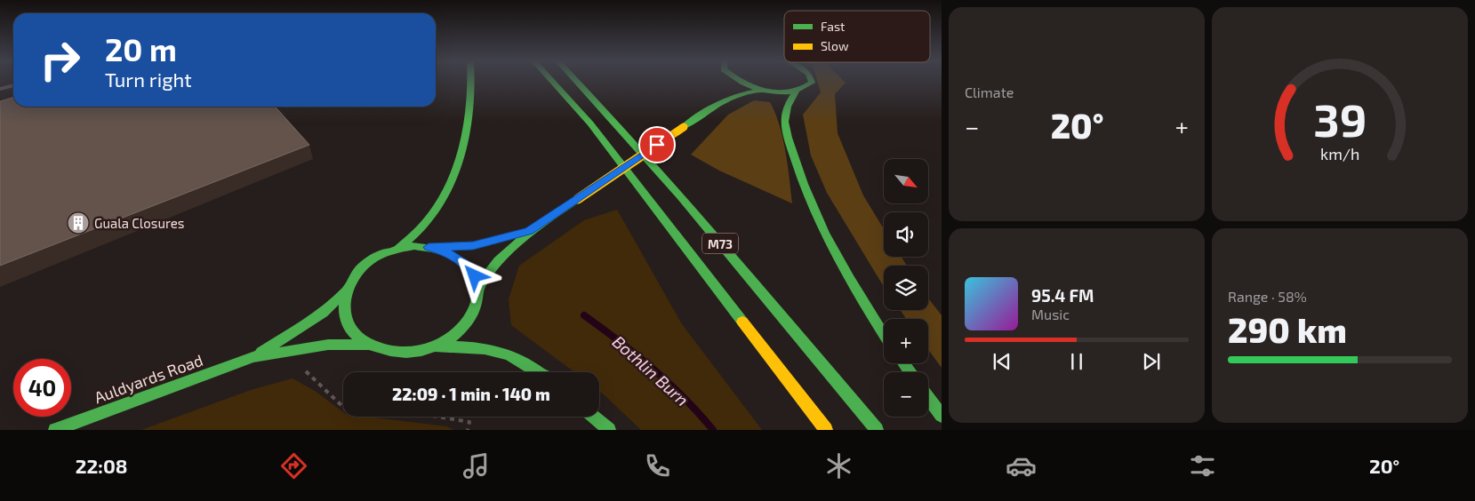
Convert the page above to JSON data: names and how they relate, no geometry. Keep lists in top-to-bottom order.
{
  "streets": {
    "main road": ["M73", "Auldyards Road"]
  },
  "water": ["Bothlin Burn"],
  "places": {
    "building": ["Guala Closures"]
  },
  "legend": ["Fast", "Slow"],
  "north": "bottom right",
  "page": {
    "tile": [
      "Climate",
      ["Range · 58%", "290 km"]
    ],
    "turn": ["20 m", "Turn right"],
    "heat": ["−", "20°", "+"],
    "map_buttons": ["+", "−"],
    "song": ["95.4 FM", "Music"],
    "limit": "40",
    "trip": "22:09 · 1 min · 140 m",
    "tabs": ["22:08", "20°"],
    "gauge": ["39", "km/h"]
  }
}
